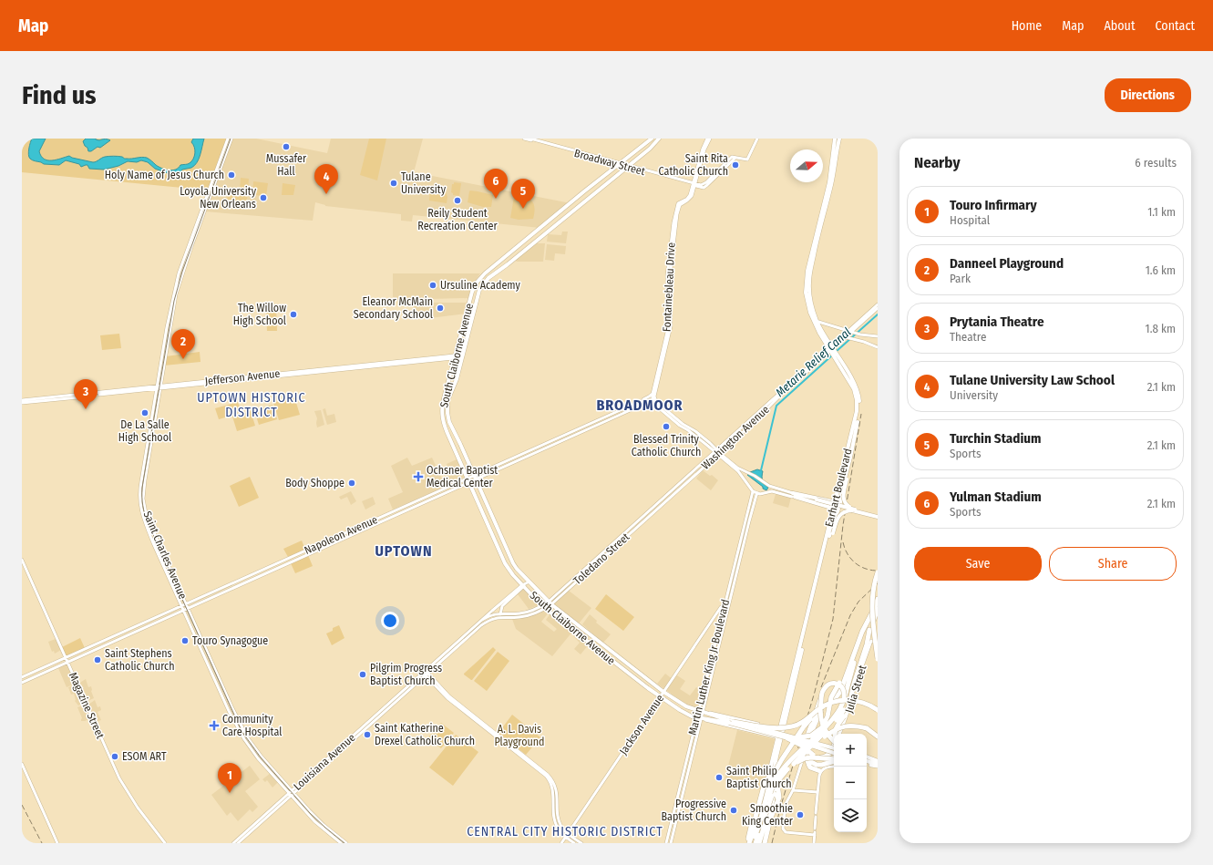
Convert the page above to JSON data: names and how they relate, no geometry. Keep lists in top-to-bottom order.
{
  "streets": {
    "main road": ["South Claiborne Avenue", "Earhart Boulevard"],
    "street": [
      "Broadway Street",
      "Fontainebleau Drive",
      "Jefferson Avenue",
      "Washington Avenue",
      "Napoleon Avenue",
      "Saint Charles Avenue",
      "Toledano Street",
      "Martin Luther King Jr Boulevard",
      "Julia Street",
      "Magazine Street",
      "Jackson Avenue",
      "Louisiana Avenue"
    ]
  },
  "crossings": [
    ["Broadway Street", "Fontainebleau Drive"],
    ["Broadway Street", "South Claiborne Avenue"],
    ["Fontainebleau Drive", "Napoleon Avenue"],
    ["South Claiborne Avenue", "Jefferson Avenue"],
    ["South Claiborne Avenue", "Earhart Boulevard"],
    ["South Claiborne Avenue", "Napoleon Avenue"],
    ["South Claiborne Avenue", "Toledano Street"],
    ["South Claiborne Avenue", "Martin Luther King Jr Boulevard"],
    ["South Claiborne Avenue", "Jackson Avenue"],
    ["South Claiborne Avenue", "Louisiana Avenue"],
    ["Jefferson Avenue", "Saint Charles Avenue"],
    ["Washington Avenue", "Earhart Boulevard"],
    ["Washington Avenue", "Toledano Street"],
    ["Napoleon Avenue", "Saint Charles Avenue"],
    ["Napoleon Avenue", "Magazine Street"],
    ["Saint Charles Avenue", "Louisiana Avenue"],
    ["Toledano Street", "Louisiana Avenue"]
  ],
  "districts": [
    "UPTOWN HISTORIC DISTRICT",
    "BROADMOOR",
    "UPTOWN",
    "CENTRAL CITY HISTORIC DISTRICT"
  ],
  "water": ["Metarie Relief Canal"],
  "parks": ["A. L. Davis Playground"],
  "places": {
    "other": [
      "Mussafer Hall",
      "Saint Rita Catholic Church",
      "Holy Name of Jesus Church",
      "Tulane University",
      "Loyola University New Orleans",
      "Reily Student Recreation Center",
      "Ursuline Academy",
      "Eleanor McMain Secondary School",
      "The Willow High School",
      "De La Salle High School",
      "Blessed Trinity Catholic Church",
      "Body Shoppe",
      "Touro Synagogue",
      "Saint Stephens Catholic Church",
      "Pilgrim Progress Baptist Church",
      "Saint Katherine Drexel Catholic Church",
      "ESOM ART",
      "Saint Philip Baptist Church",
      "Progressive Baptist Church",
      "Smoothie King Center"
    ],
    "health": ["Ochsner Baptist Medical Center", "Community Care Hospital"]
  },
  "north": "right",
  "page": {
    "header": "Map",
    "nav": [
      "Home",
      "Map",
      "About",
      "Contact"
    ],
    "buttons": [
      "Directions",
      ["Save", "Share"]
    ],
    "title": "Find us",
    "heading": ["Nearby", "6 results"],
    "pins": [
      "4",
      "6",
      "5",
      "2",
      "3",
      "1"
    ],
    "list": [
      {
        "mark": "1",
        "name": "Touro Infirmary",
        "note": "Hospital",
        "value": "1.1 km"
      },
      {
        "mark": "2",
        "name": "Danneel Playground",
        "note": "Park",
        "value": "1.6 km"
      },
      {
        "mark": "3",
        "name": "Prytania Theatre",
        "note": "Theatre",
        "value": "1.8 km"
      },
      {
        "mark": "4",
        "name": "Tulane University Law School",
        "note": "University",
        "value": "2.1 km"
      },
      {
        "mark": "5",
        "name": "Turchin Stadium",
        "note": "Sports",
        "value": "2.1 km"
      },
      {
        "mark": "6",
        "name": "Yulman Stadium",
        "note": "Sports",
        "value": "2.1 km"
      }
    ],
    "map_buttons": ["+", "−"]
  }
}
